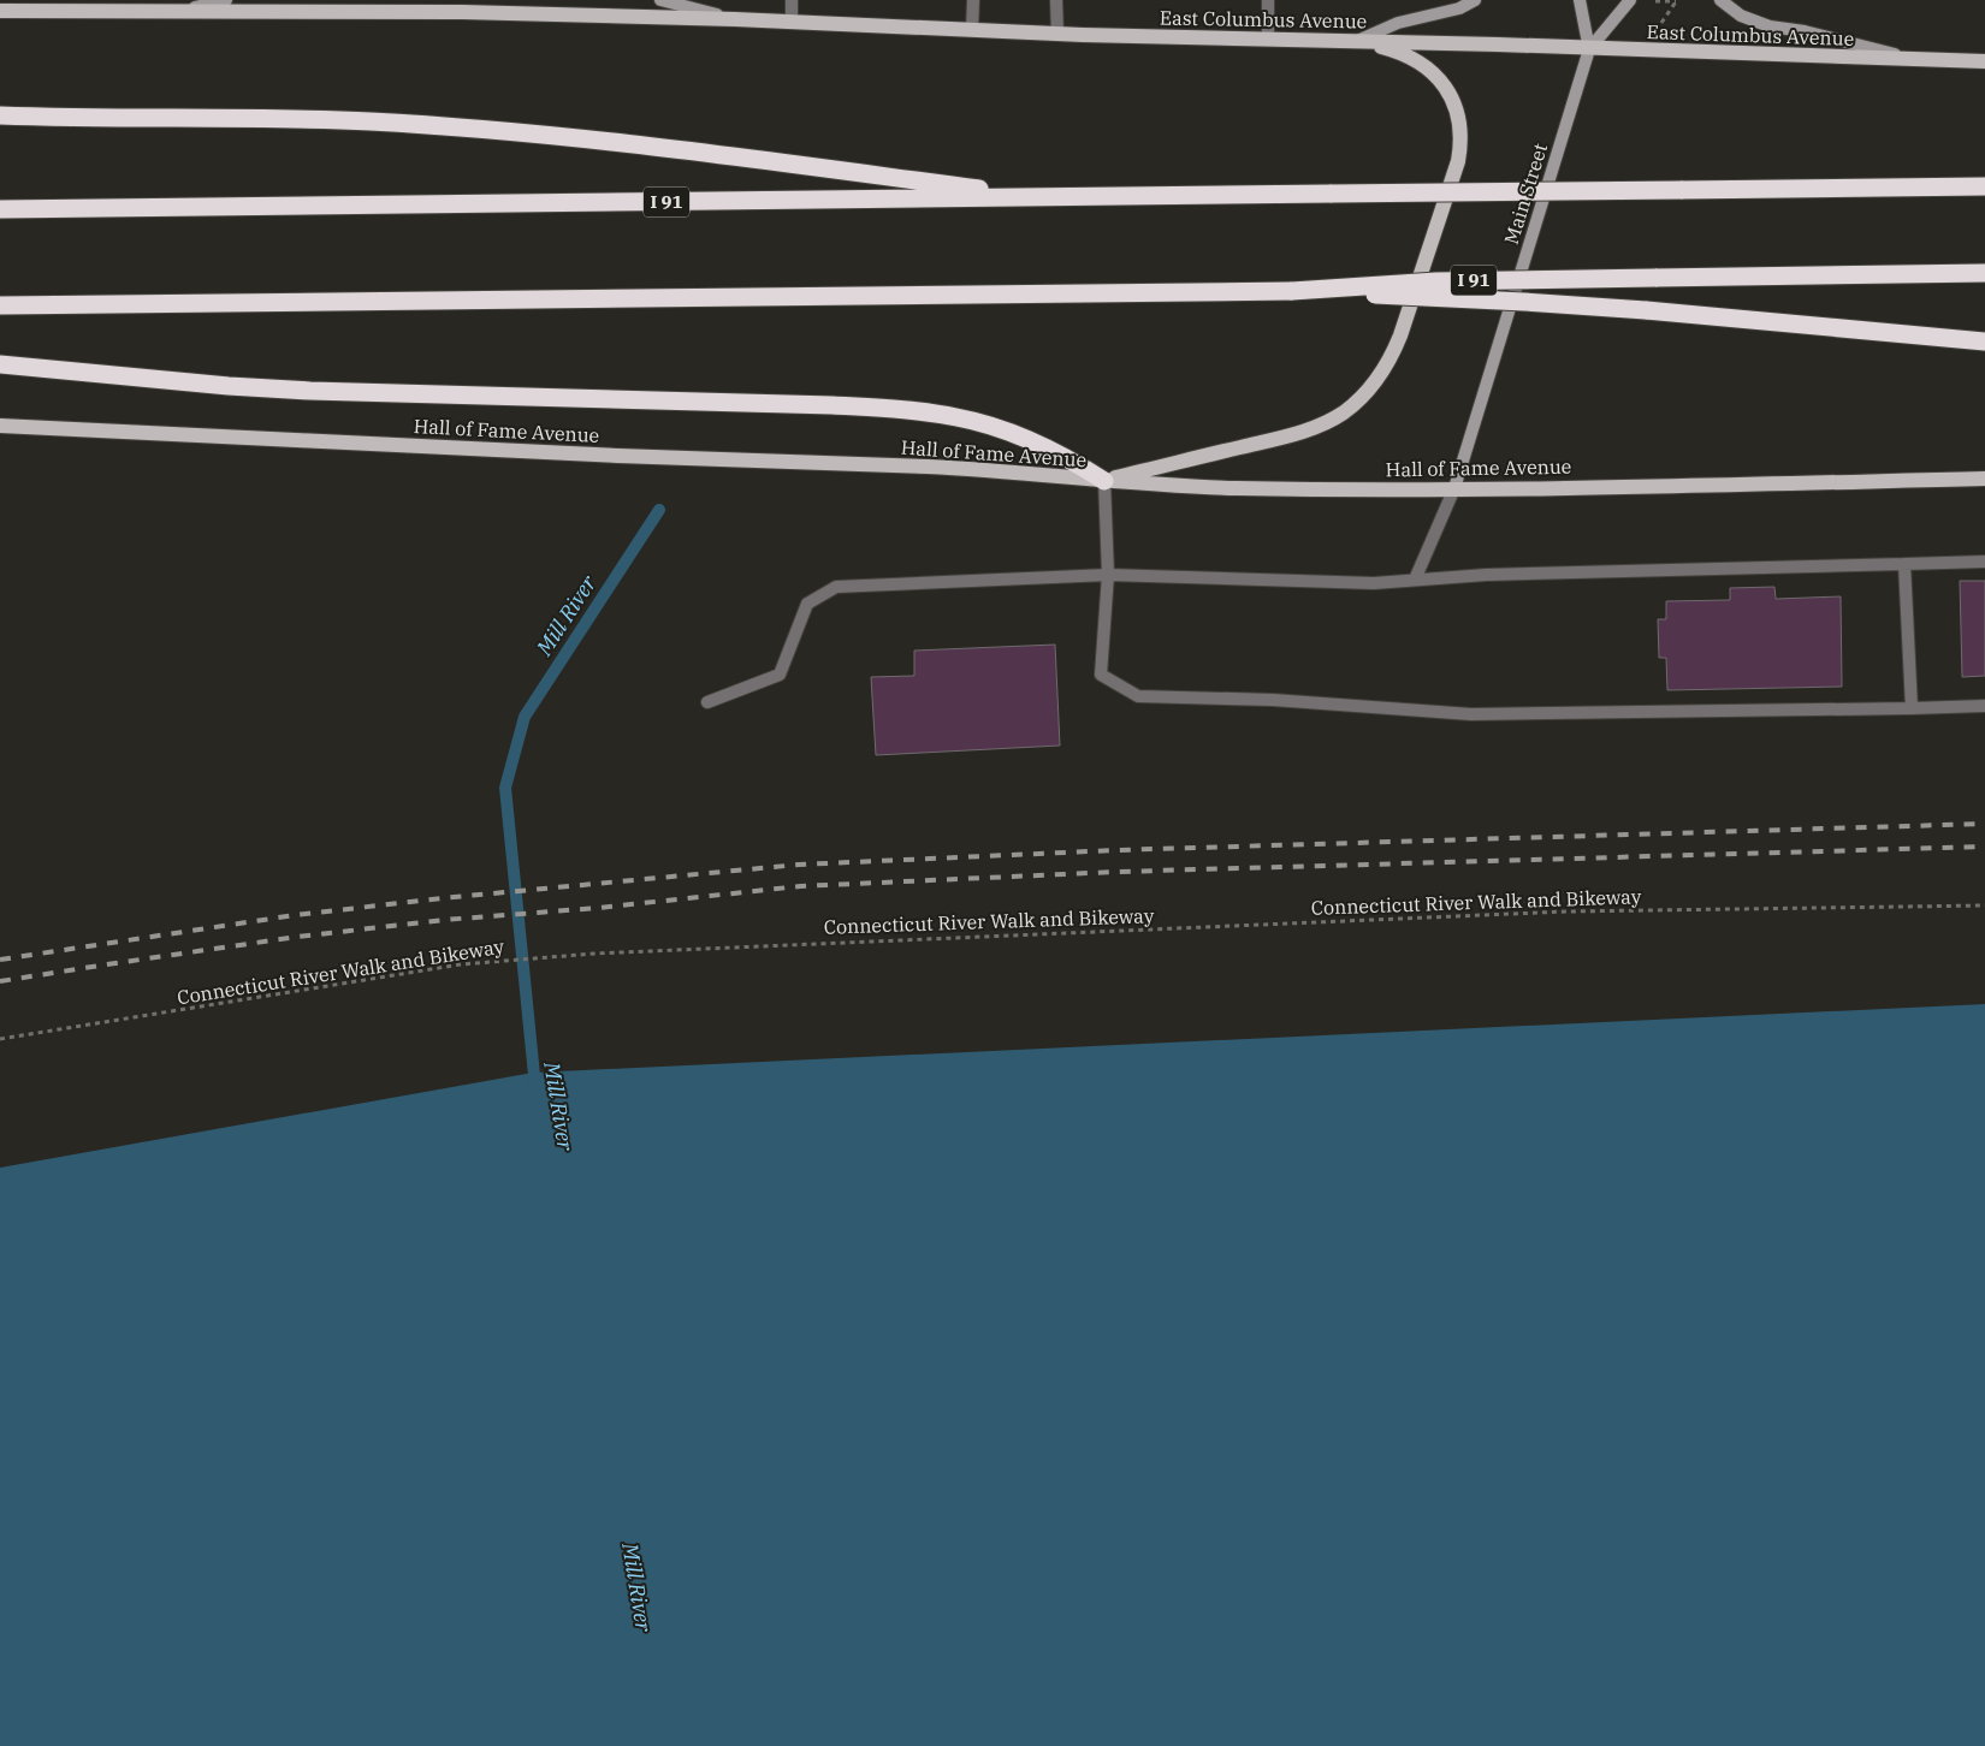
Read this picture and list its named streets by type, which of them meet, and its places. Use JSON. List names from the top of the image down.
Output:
{
  "streets": {
    "highway": ["I 91"],
    "main road": ["East Columbus Avenue", "Main Street", "Hall of Fame Avenue"],
    "path": ["Connecticut River Walk and Bikeway"]
  },
  "crossings": [
    ["East Columbus Avenue", "Main Street"],
    ["Main Street", "Hall of Fame Avenue"]
  ],
  "water": ["Mill River"]
}
